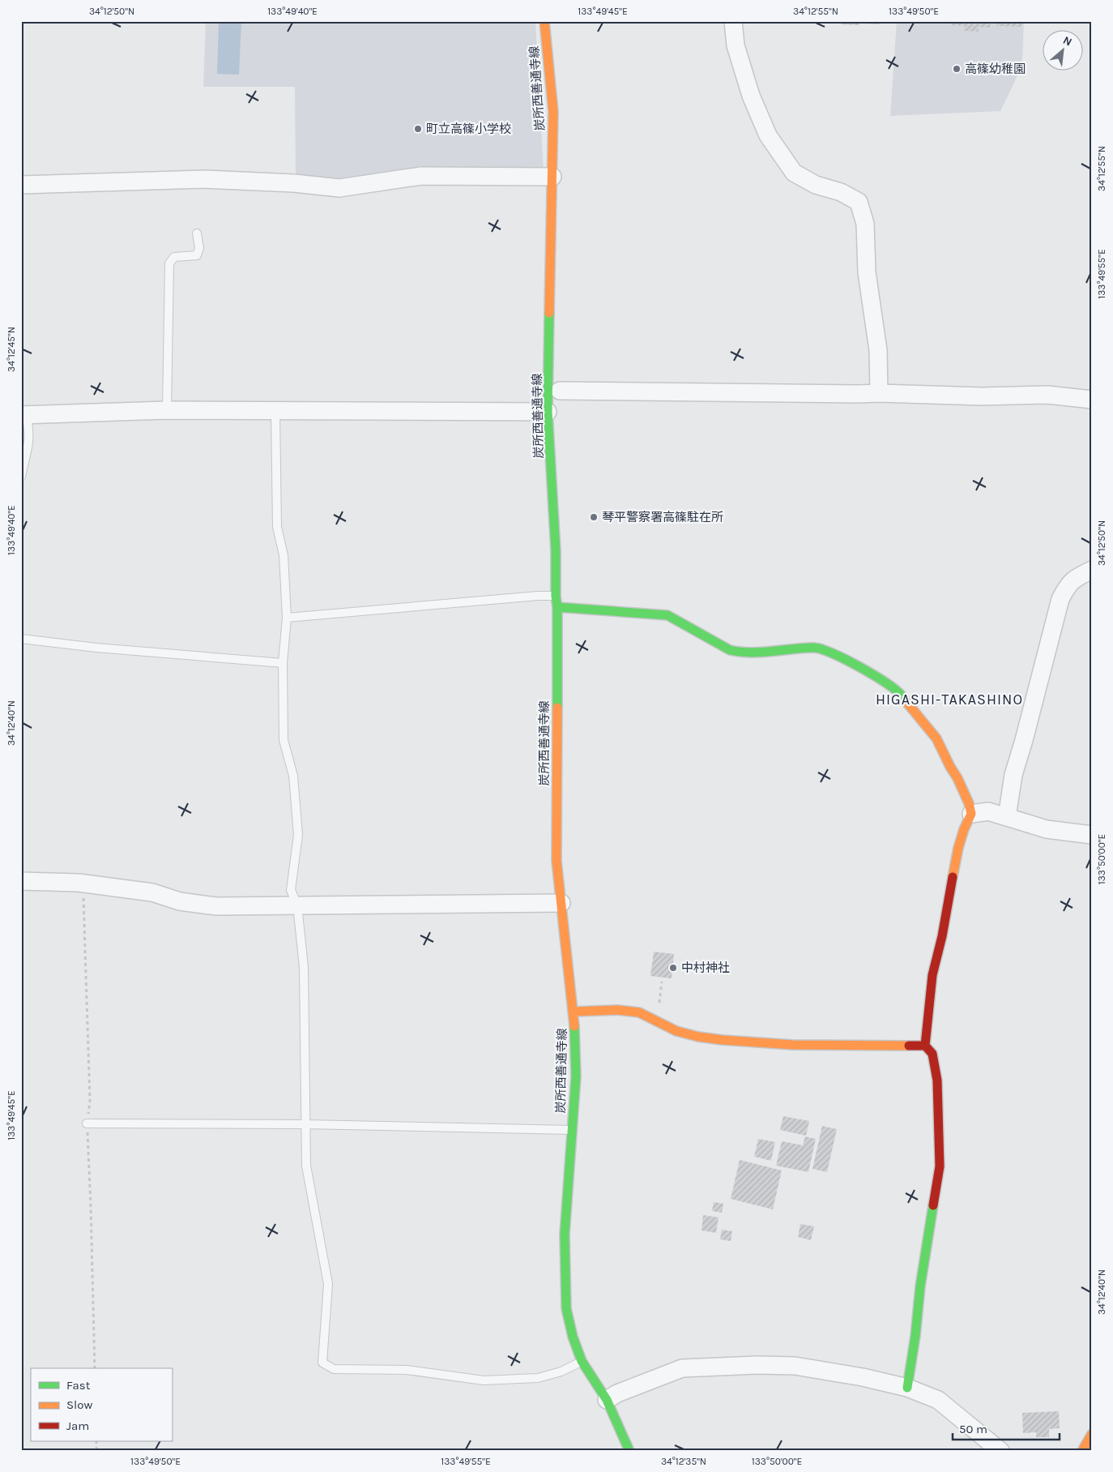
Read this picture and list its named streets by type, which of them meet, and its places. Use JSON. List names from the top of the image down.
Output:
{
  "streets": {
    "main road": ["炭所西善通寺線"]
  },
  "districts": ["HIGASHI-TAKASHINO"],
  "places": [
    "高篠幼稚園",
    "町立高篠小学校",
    "琴平警察署高篠駐在所",
    "中村神社"
  ],
  "legend": ["Fast", "Slow", "Jam"],
  "scale_bar": "50 m",
  "north": "top right",
  "coordinates": [
    "34°12'50\"N",
    "133°49'40\"E",
    "133°49'45\"E",
    "34°12'55\"N",
    "133°49'50\"E",
    "133°49'55\"E",
    "34°12'45\"N",
    "34°12'40\"N",
    "133°50'00\"E",
    "34°12'35\"N"
  ]
}
